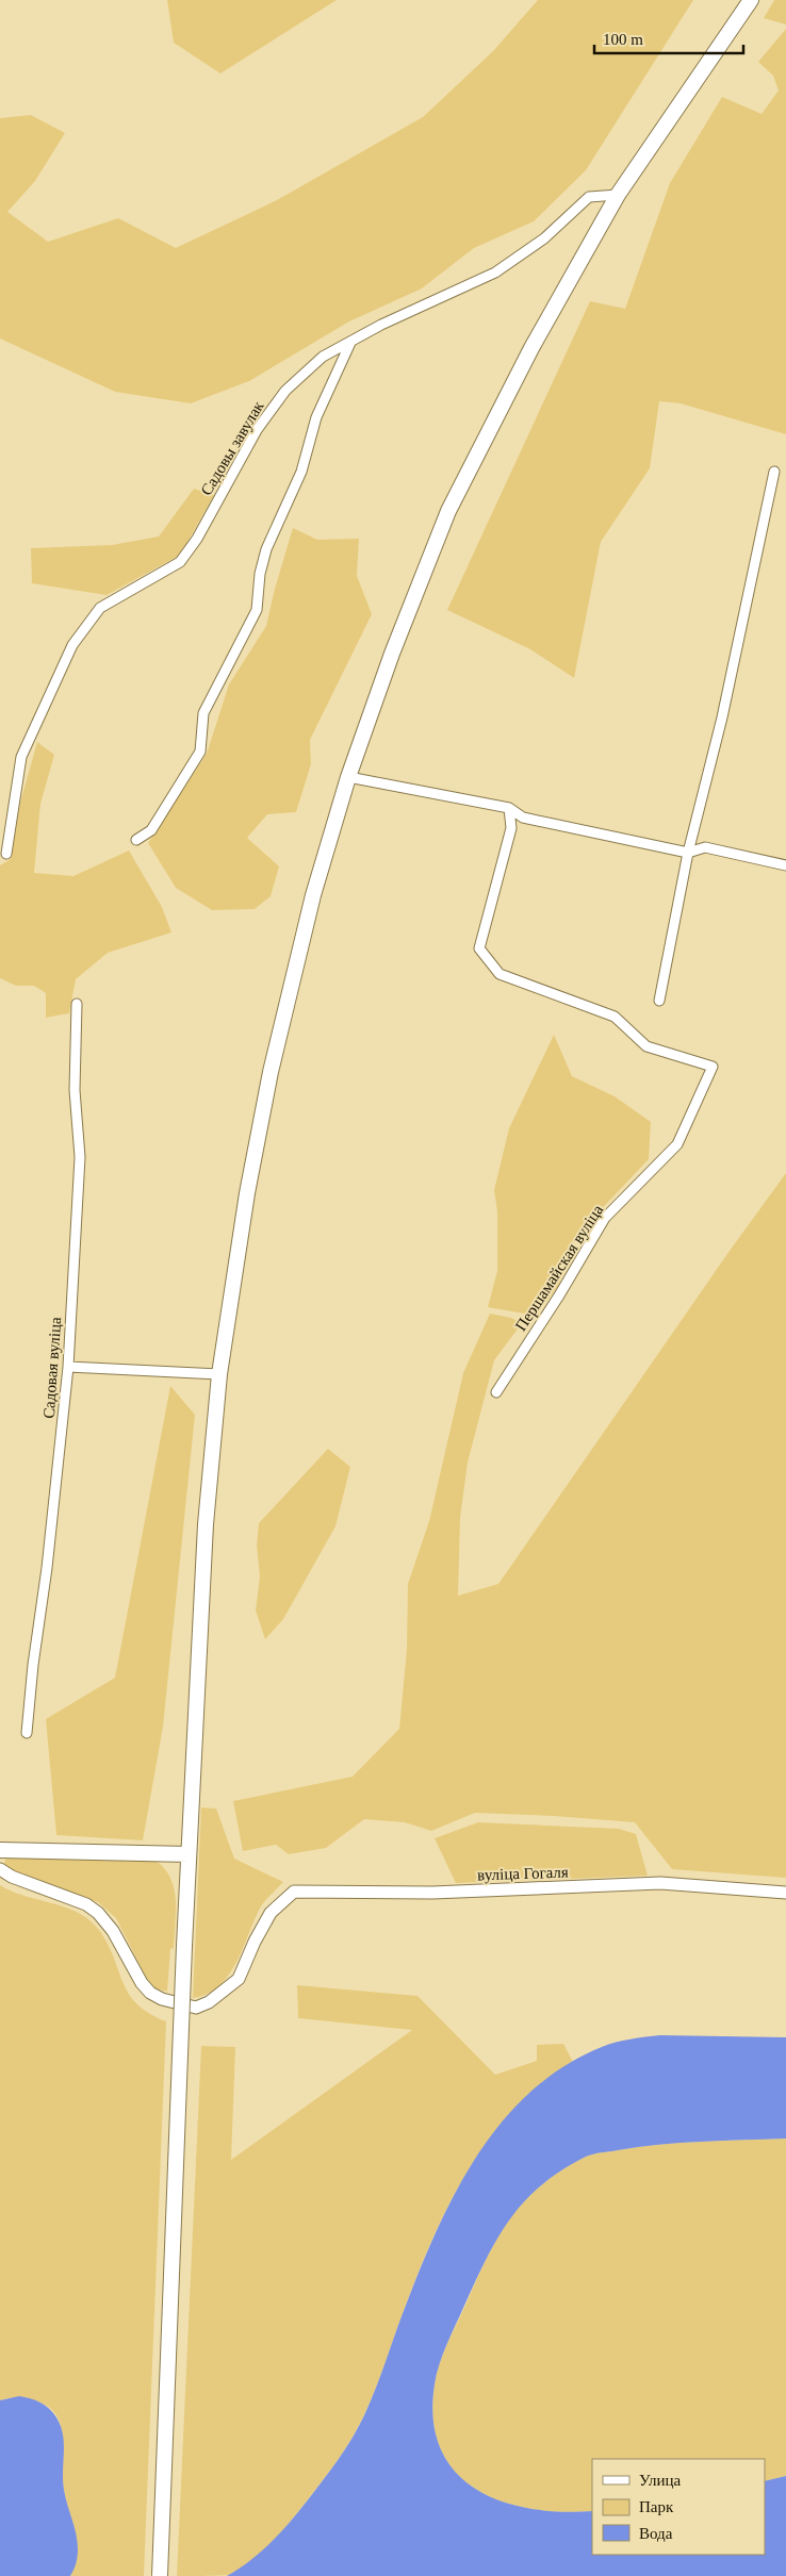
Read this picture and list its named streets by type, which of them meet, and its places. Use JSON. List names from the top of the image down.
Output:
{
  "streets": {
    "street": [
      "Садовы завулак",
      "Першамайская вуліца",
      "Садовая вуліца",
      "вуліца Гогаля"
    ]
  },
  "legend": ["Улица", "Парк", "Вода"],
  "scale_bar": "100 m"
}
